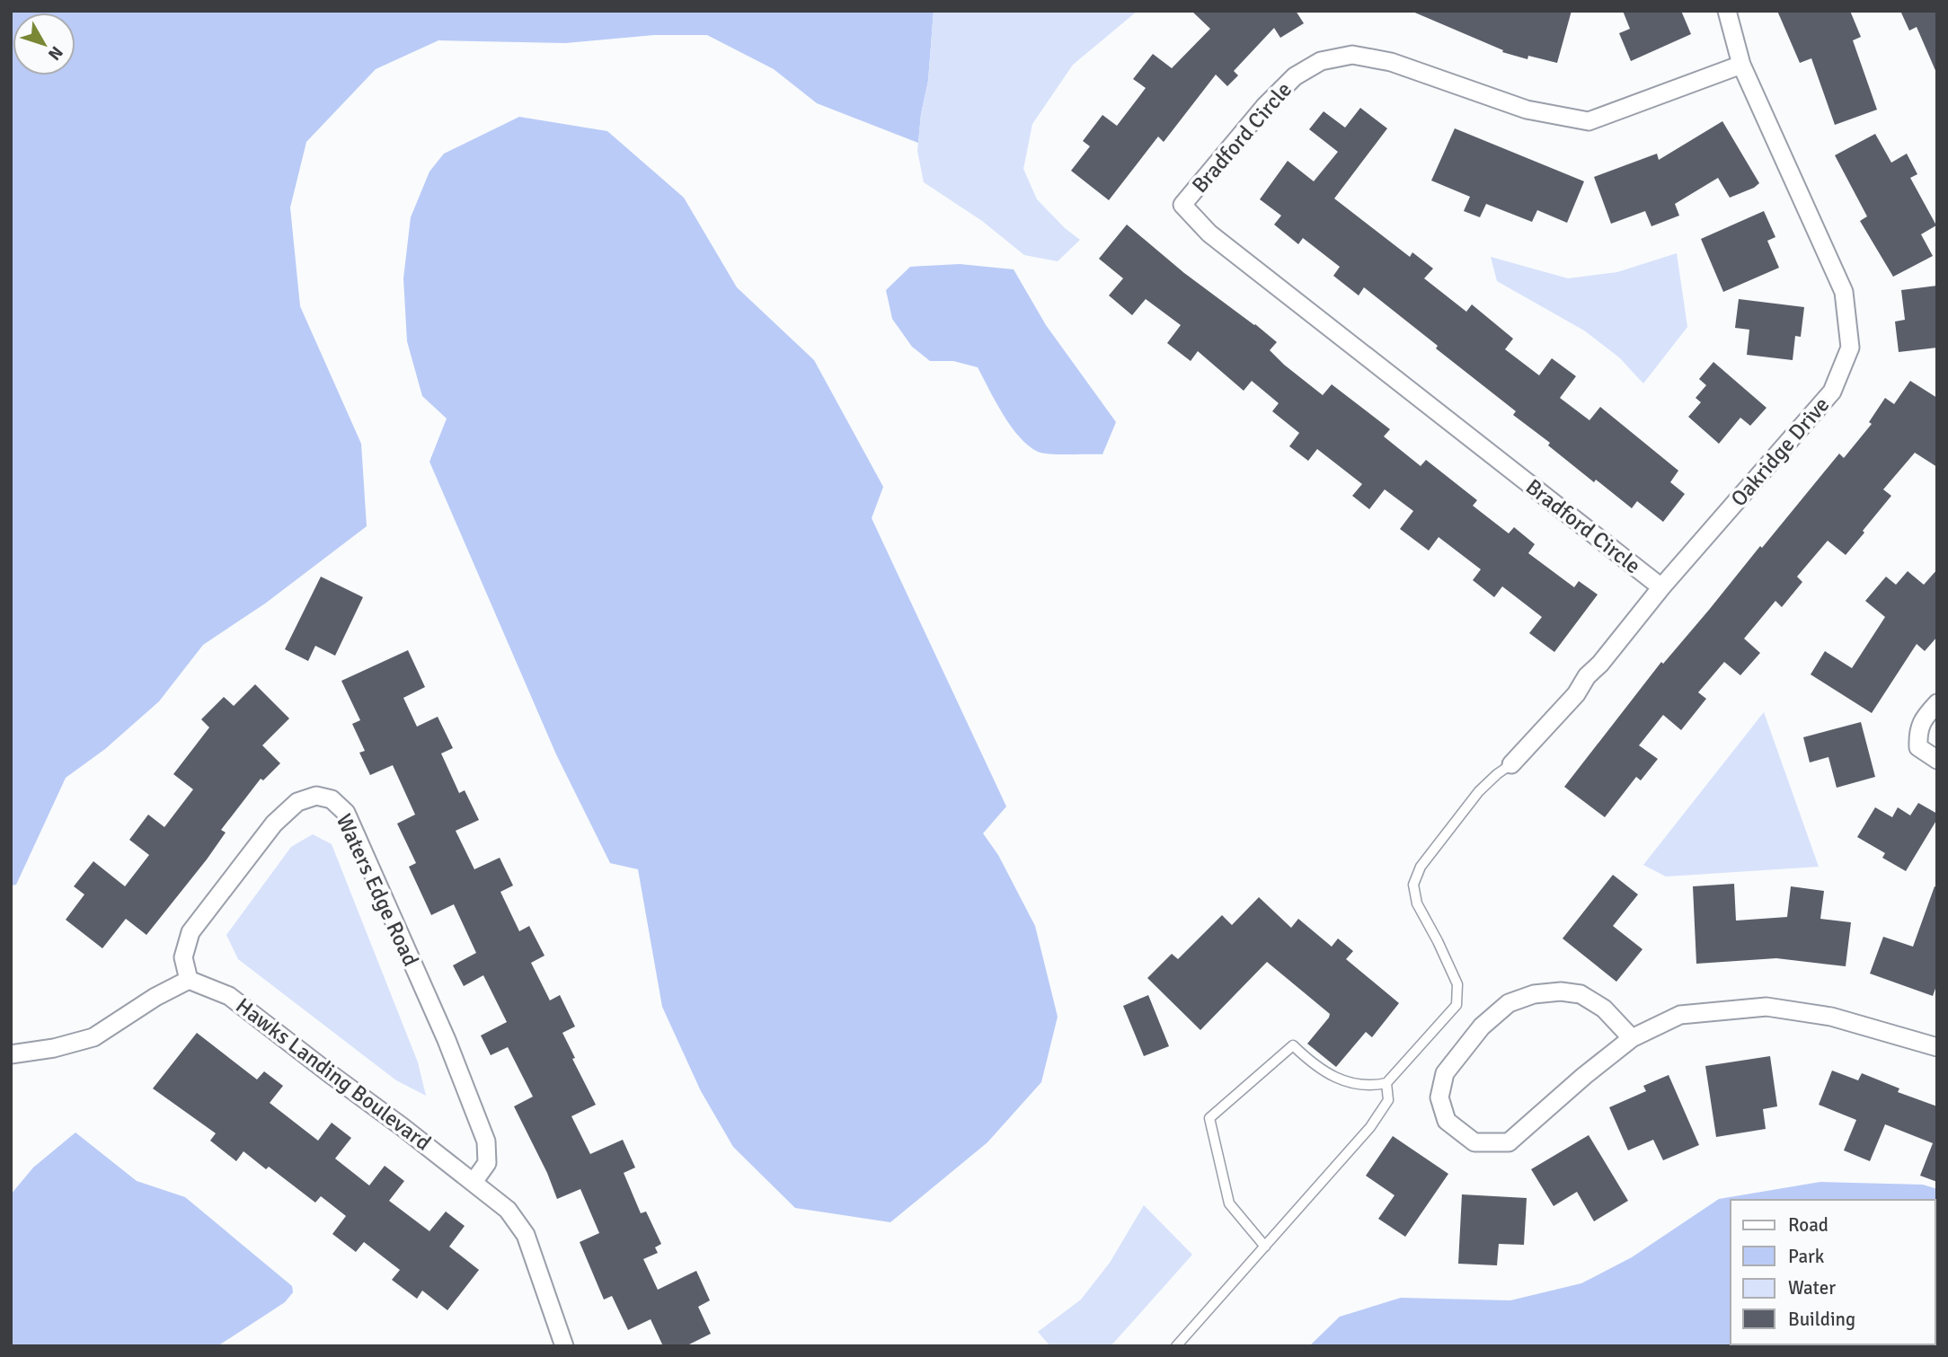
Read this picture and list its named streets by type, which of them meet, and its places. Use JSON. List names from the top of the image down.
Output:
{
  "streets": {
    "street": [
      "Bradford Circle",
      "Oakridge Drive",
      "Waters Edge Road",
      "Hawks Landing Boulevard"
    ]
  },
  "crossings": [
    ["Bradford Circle", "Oakridge Drive"],
    ["Waters Edge Road", "Hawks Landing Boulevard"]
  ],
  "legend": [
    "Road",
    "Park",
    "Water",
    "Building"
  ],
  "north": "bottom right"
}
